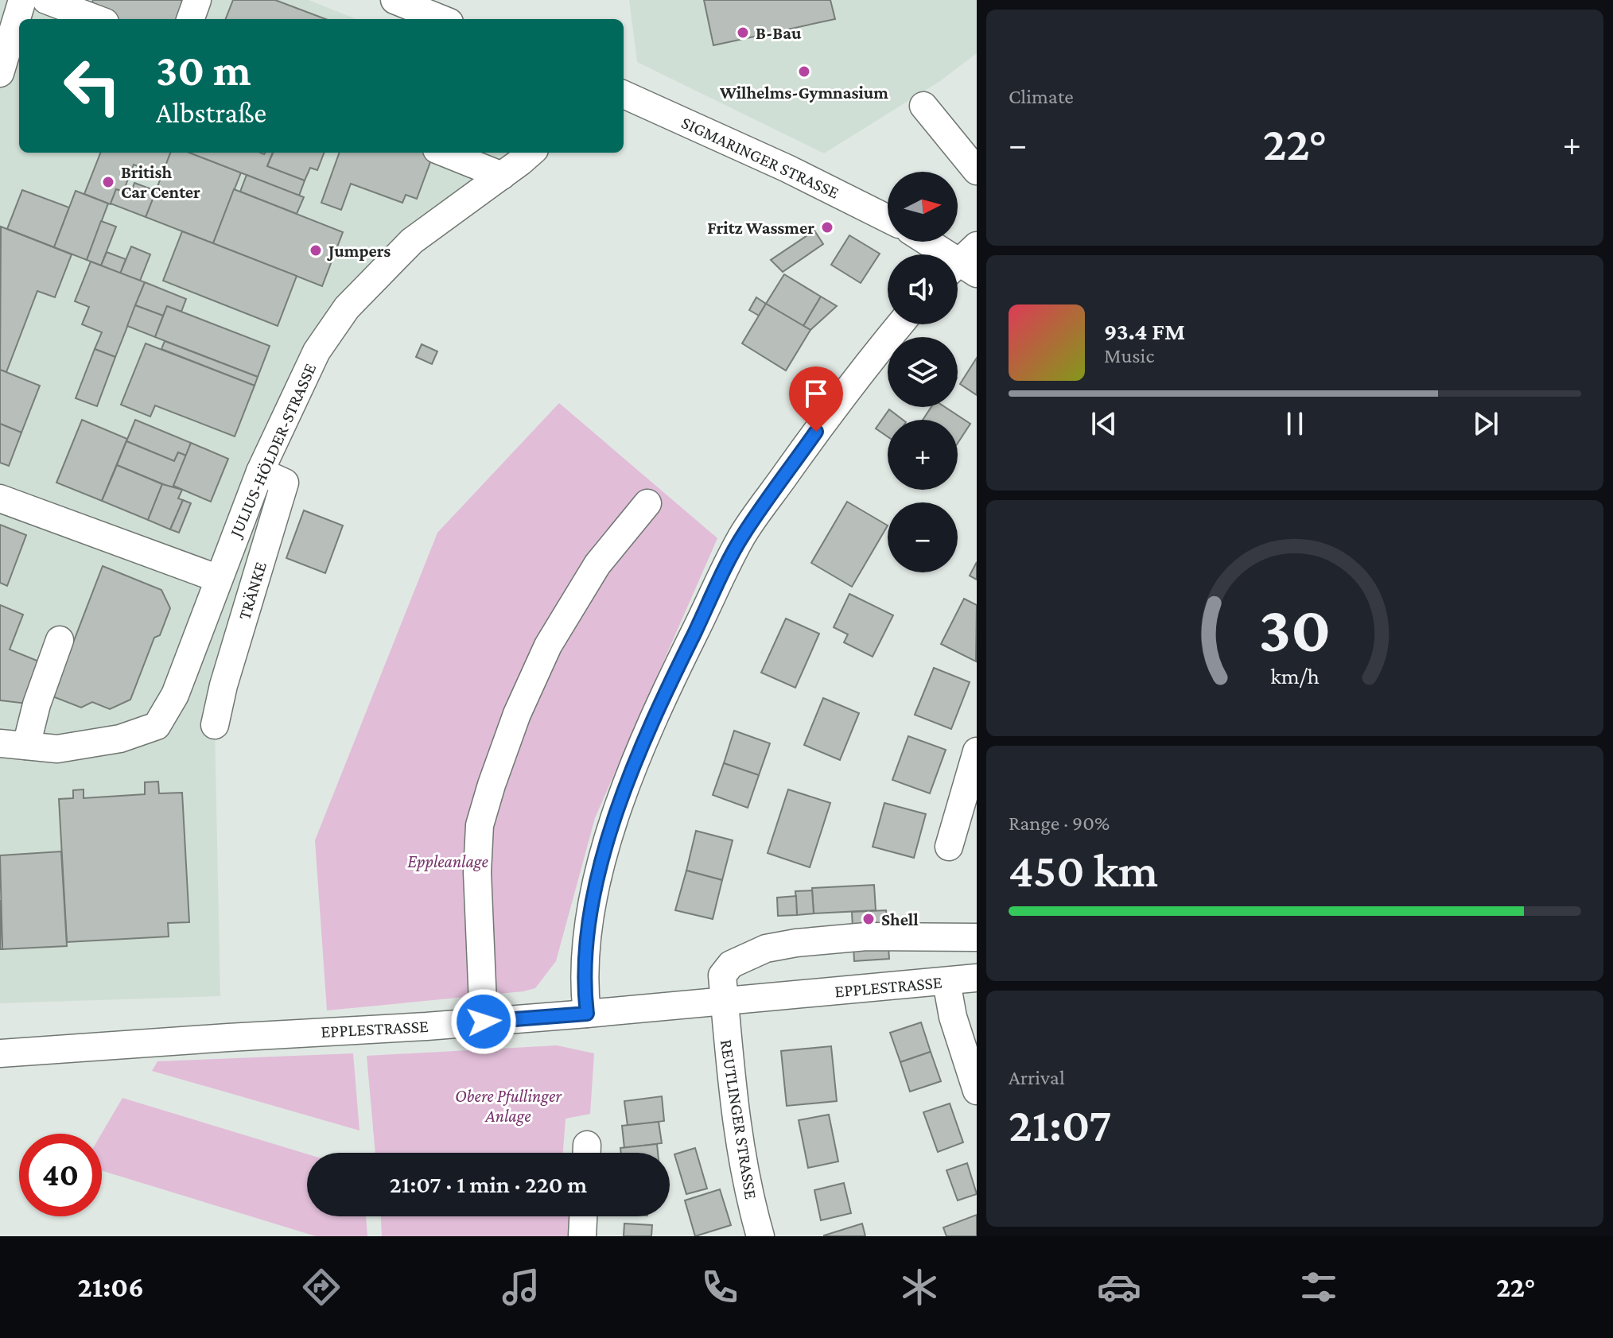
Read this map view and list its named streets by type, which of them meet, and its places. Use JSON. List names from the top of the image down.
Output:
{
  "streets": {
    "street": [
      "SIGMARINGER STRASSE",
      "JULIUS-HÖLDER-STRASSE",
      "TRÄNKE",
      "EPPLESTRASSE",
      "REUTLINGER STRASSE"
    ]
  },
  "crossings": [
    ["JULIUS-HÖLDER-STRASSE", "TRÄNKE"],
    ["EPPLESTRASSE", "REUTLINGER STRASSE"]
  ],
  "parks": ["Eppleanlage", "Obere Pfullinger Anlage"],
  "places": [
    "B-Bau",
    "Wilhelms-Gymnasium",
    "British Car Center",
    "Fritz Wassmer",
    "Jumpers",
    "Shell"
  ],
  "north": "right",
  "page": {
    "tile": [
      "Climate",
      ["Range · 90%", "450 km"],
      ["Arrival", "21:07"]
    ],
    "turn": ["30 m", "Albstraße"],
    "heat": ["−", "22°", "+"],
    "map_buttons": ["+", "−"],
    "song": ["93.4 FM", "Music"],
    "limit": "40",
    "trip": "21:07 · 1 min · 220 m",
    "tabs": ["21:06", "22°"],
    "gauge": ["30", "km/h"]
  }
}
